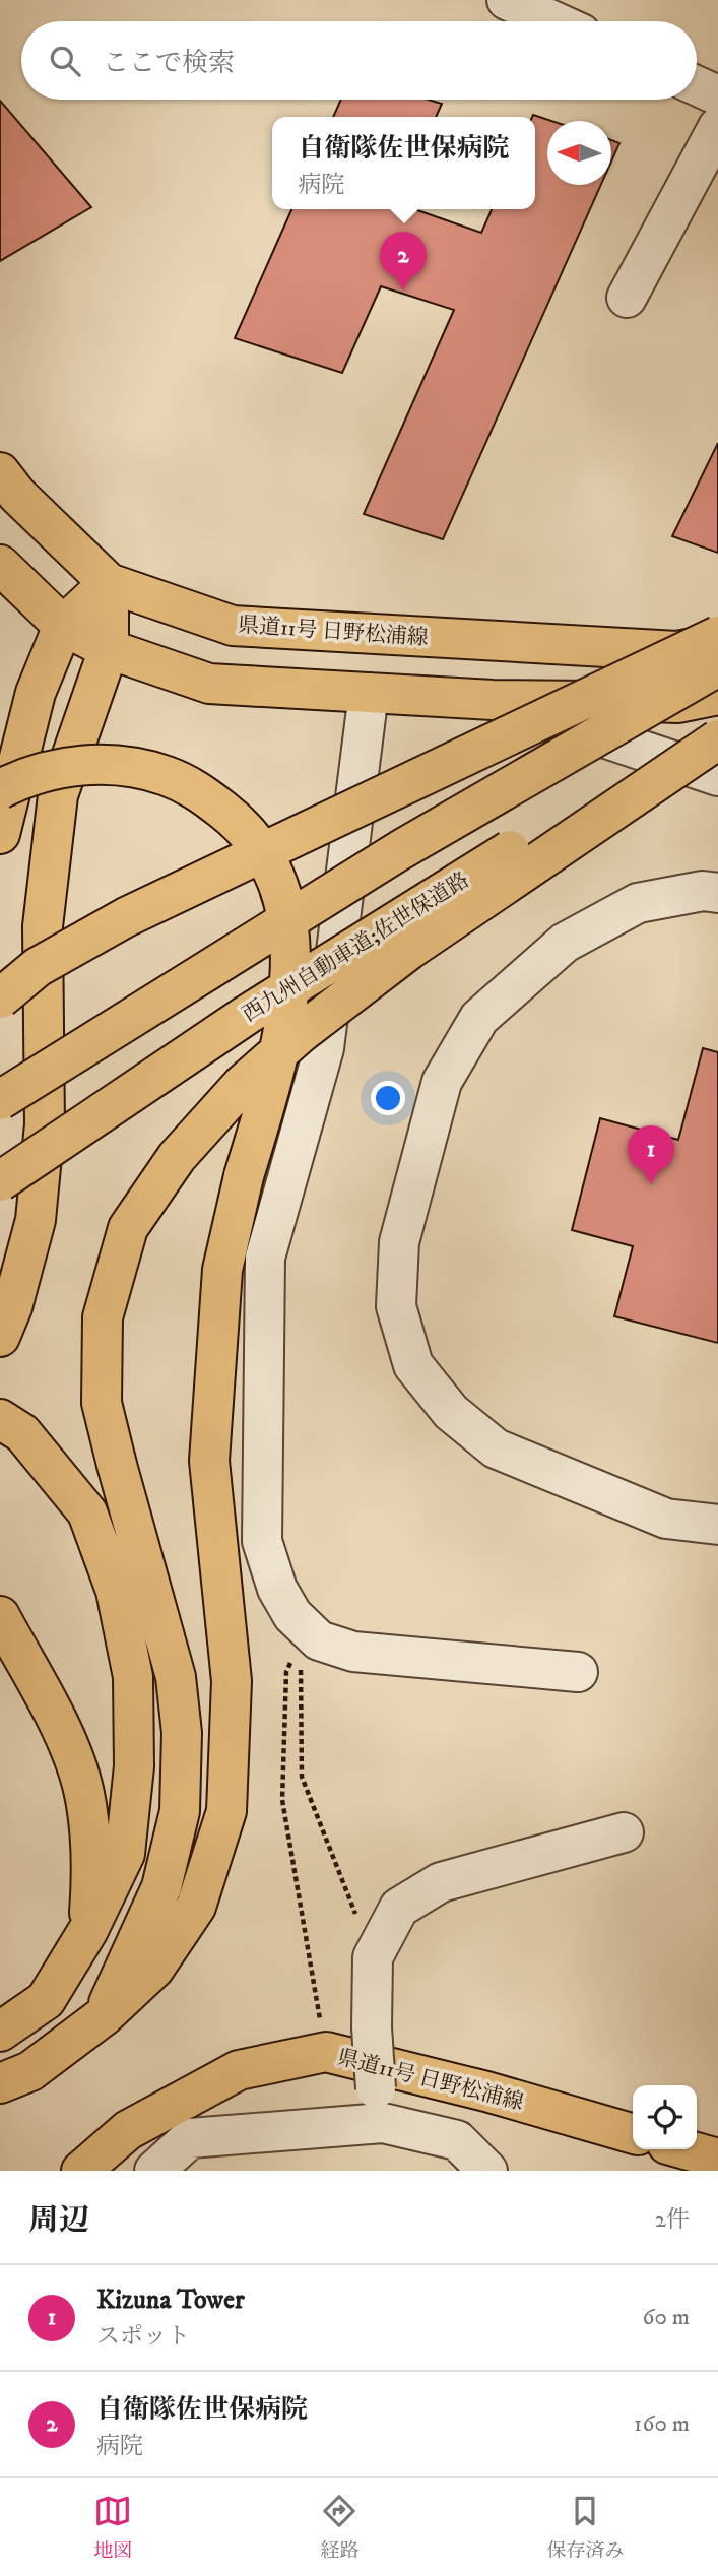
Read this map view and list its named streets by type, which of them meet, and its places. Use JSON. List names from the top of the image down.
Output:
{
  "streets": {
    "main road": ["県道11号 日野松浦線", "西九州自動車道;佐世保道路"]
  },
  "north": "left",
  "page": {
    "search": "ここで検索",
    "popup": ["自衛隊佐世保病院", "病院"],
    "pins": ["2", "1"],
    "heading": ["周辺", "2件"],
    "list": [
      {
        "mark": "1",
        "name": "Kizuna Tower",
        "note": "スポット",
        "value": "60 m"
      },
      {
        "mark": "2",
        "name": "自衛隊佐世保病院",
        "note": "病院",
        "value": "160 m"
      }
    ],
    "nav": ["地図", "経路", "保存済み"]
  }
}
